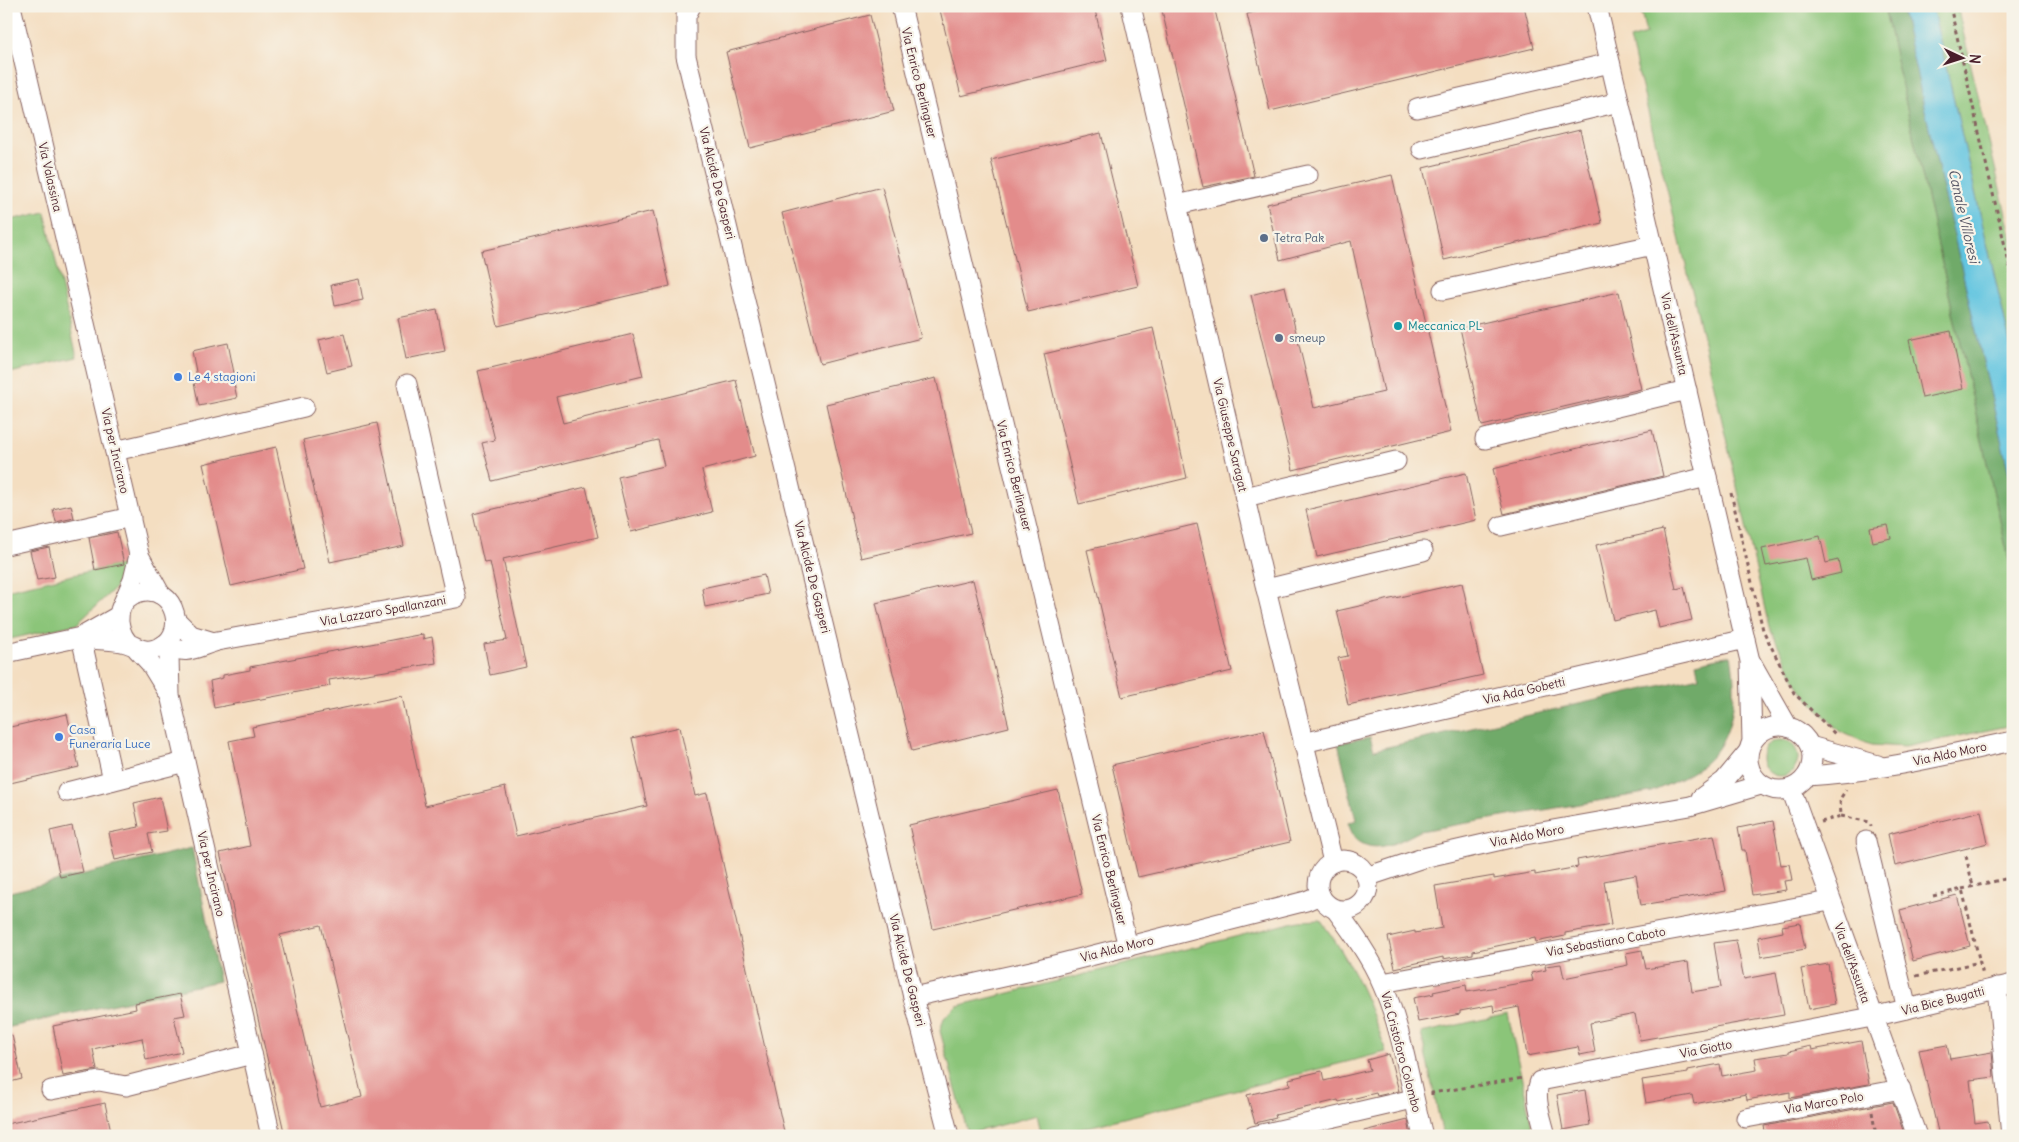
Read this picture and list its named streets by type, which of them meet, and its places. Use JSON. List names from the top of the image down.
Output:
{
  "streets": {
    "street": [
      "Via Enrico Berlinguer",
      "Via Valassina",
      "Via Alcide De Gasperi",
      "Via dell'Assunta",
      "Via Giuseppe Saragat",
      "Via per Incirano",
      "Via Lazzaro Spallanzani",
      "Via Ada Gobetti",
      "Via Aldo Moro",
      "Via Sebastiano Caboto",
      "Via Bice Bugatti",
      "Via Giotto",
      "Via Cristoforo Colombo",
      "Via Marco Polo"
    ]
  },
  "crossings": [
    ["Via Enrico Berlinguer", "Via Aldo Moro"],
    ["Via Valassina", "Via per Incirano"],
    ["Via Alcide De Gasperi", "Via Aldo Moro"],
    ["Via dell'Assunta", "Via Ada Gobetti"],
    ["Via dell'Assunta", "Via Aldo Moro"],
    ["Via dell'Assunta", "Via Sebastiano Caboto"],
    ["Via dell'Assunta", "Via Bice Bugatti"],
    ["Via dell'Assunta", "Via Giotto"],
    ["Via dell'Assunta", "Via Marco Polo"],
    ["Via Giuseppe Saragat", "Via Ada Gobetti"],
    ["Via Giuseppe Saragat", "Via Aldo Moro"],
    ["Via Giuseppe Saragat", "Via Cristoforo Colombo"],
    ["Via per Incirano", "Via Lazzaro Spallanzani"],
    ["Via Aldo Moro", "Via Cristoforo Colombo"],
    ["Via Sebastiano Caboto", "Via Cristoforo Colombo"],
    ["Via Bice Bugatti", "Via Giotto"]
  ],
  "water": ["Canale Villoresi"],
  "places": [
    "Tetra Pak",
    "Meccanica PL",
    "smeup",
    "Le 4 stagioni",
    "Casa Funeraria Luce"
  ],
  "north": "right"
}
